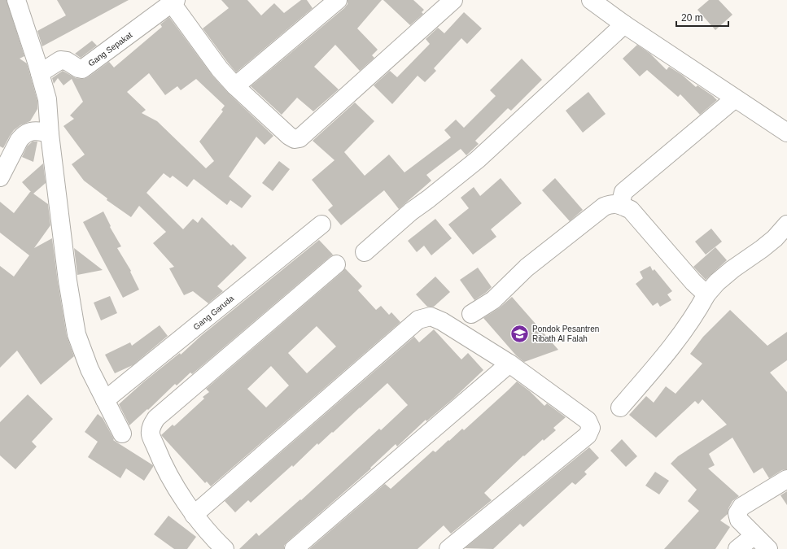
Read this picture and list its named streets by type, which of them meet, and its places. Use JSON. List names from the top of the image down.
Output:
{
  "streets": {
    "street": ["Gang Sepakat", "Gang Garuda"]
  },
  "places": {
    "school or university": ["Pondok Pesantren Ribath Al Falah"]
  },
  "scale_bar": "20 m"
}
